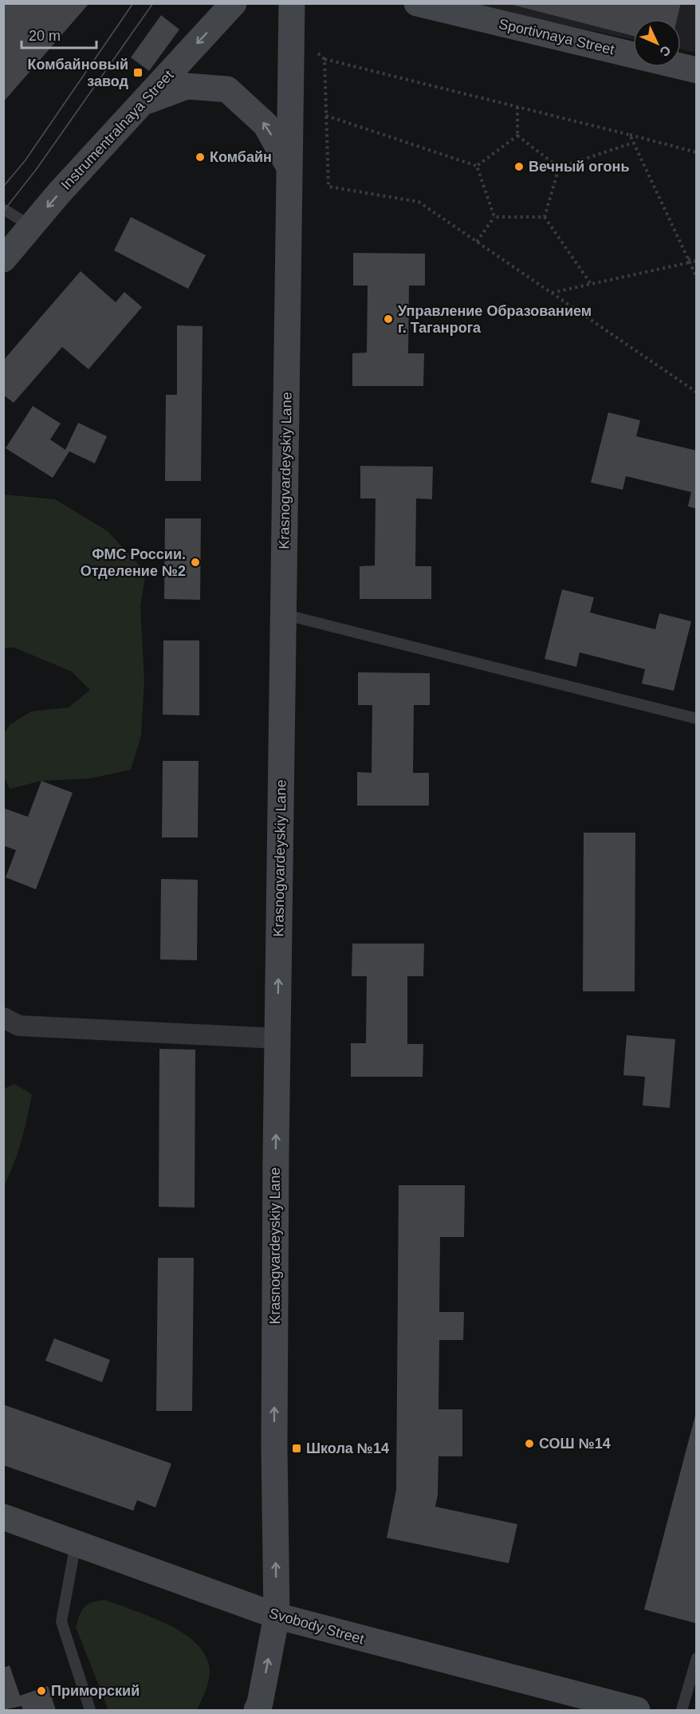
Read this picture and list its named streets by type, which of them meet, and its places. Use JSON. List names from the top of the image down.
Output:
{
  "streets": {
    "main road": [
      "Sportivnaya Street",
      "Instrumentralnaya Street",
      "Krasnogvardeyskiy Lane",
      "Svobody Street"
    ]
  },
  "crossings": [
    ["Krasnogvardeyskiy Lane", "Svobody Street"]
  ],
  "one_way": ["Instrumentralnaya Street", "Krasnogvardeyskiy Lane"],
  "places": {
    "transit": ["Комбайновый завод", "Школа №14"],
    "other": [
      "Комбайн",
      "Вечный огонь",
      "Управление Образованием г. Таганрога",
      "ФМС России. Отделение №2",
      "СОШ №14",
      "Приморский"
    ]
  },
  "scale_bar": "20 m",
  "north": "bottom right"
}
